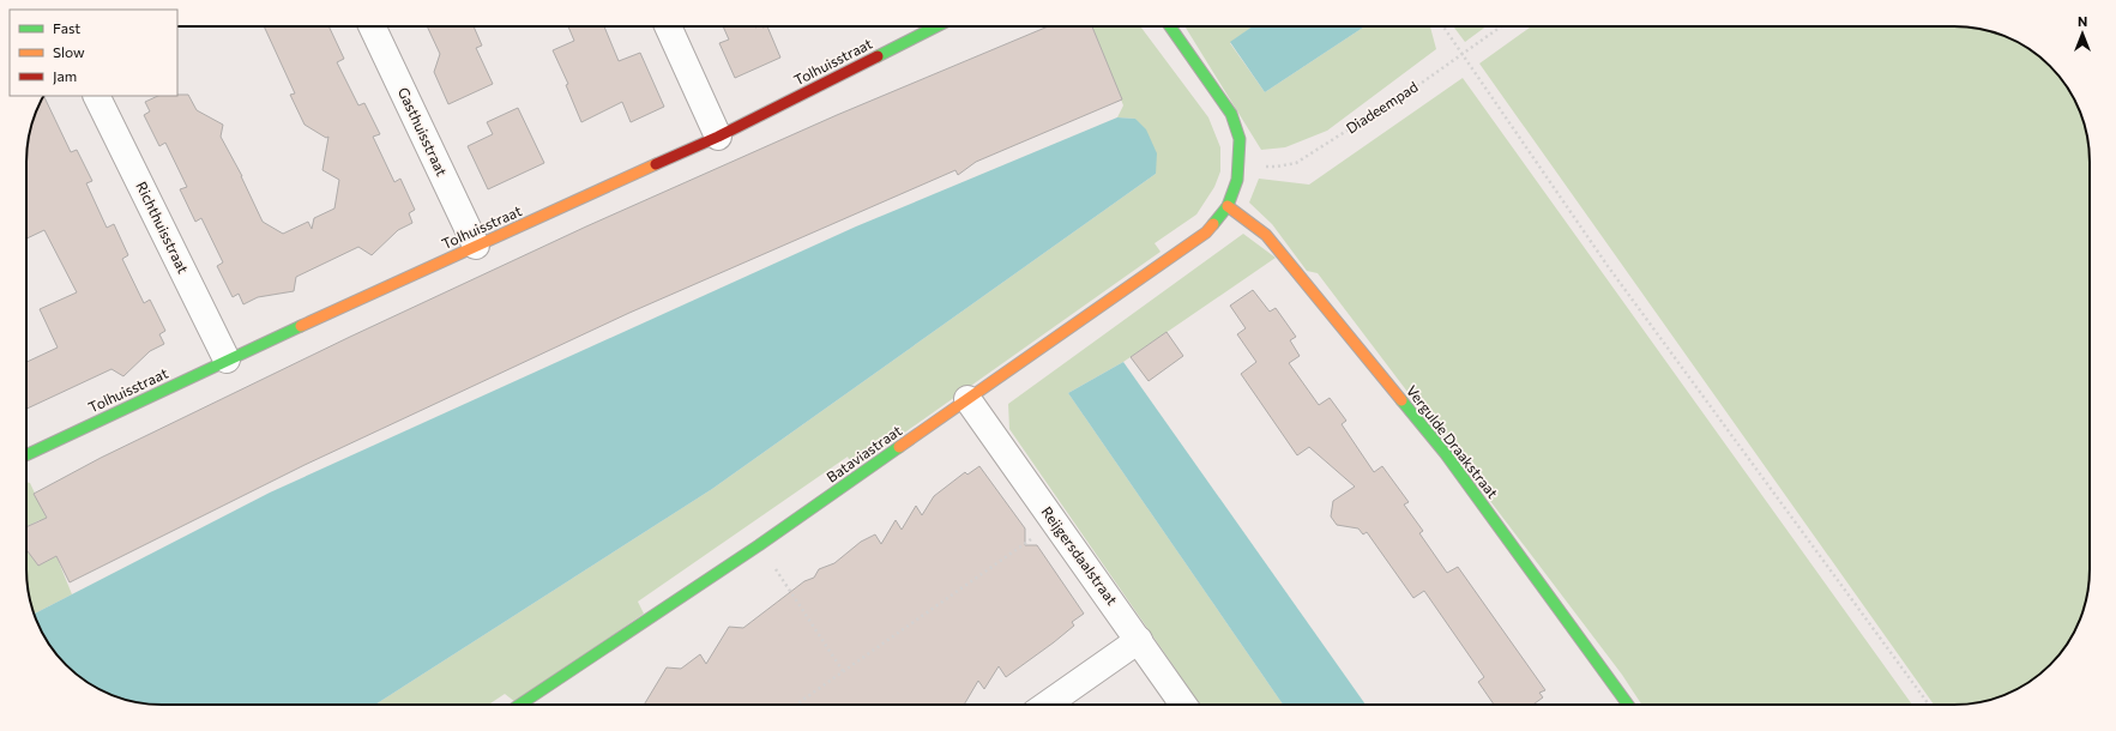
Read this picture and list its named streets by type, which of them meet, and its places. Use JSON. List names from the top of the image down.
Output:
{
  "streets": {
    "street": [
      "Tolhuisstraat",
      "Gasthuisstraat",
      "Richthuisstraat",
      "Vergulde Draakstraat",
      "Bataviastraat",
      "Reijgersdaalstraat"
    ],
    "path": ["Diadeempad"]
  },
  "crossings": [
    ["Tolhuisstraat", "Gasthuisstraat"],
    ["Tolhuisstraat", "Richthuisstraat"],
    ["Vergulde Draakstraat", "Bataviastraat"],
    ["Bataviastraat", "Reijgersdaalstraat"]
  ],
  "legend": ["Fast", "Slow", "Jam"],
  "north": "top"
}
